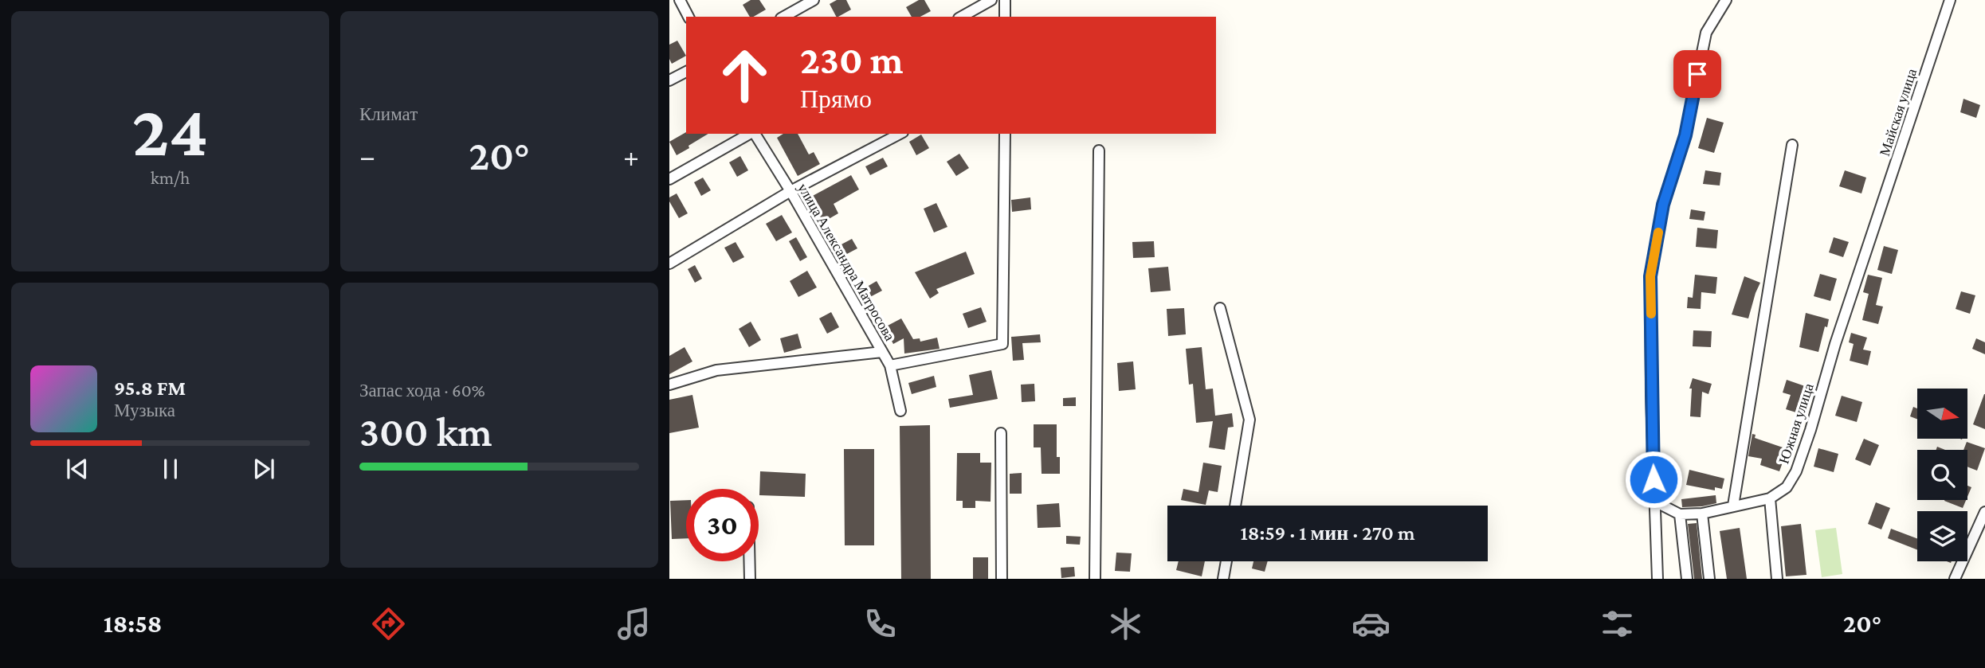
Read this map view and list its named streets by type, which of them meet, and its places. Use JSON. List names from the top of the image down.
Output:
{
  "streets": {
    "street": ["Майская улица", "улица Александра Матросова", "Южная улица"]
  },
  "crossings": [
    ["Майская улица", "Южная улица"]
  ],
  "north": "right",
  "page": {
    "tile": [
      ["24", "km/h"],
      "Климат",
      ["Запас хода · 60%", "300 km"]
    ],
    "turn": ["230 m", "Прямо"],
    "heat": ["−", "20°", "+"],
    "song": ["95.8 FM", "Музыка"],
    "limit": "30",
    "trip": "18:59 · 1 мин · 270 m",
    "tabs": ["18:58", "20°"]
  }
}
